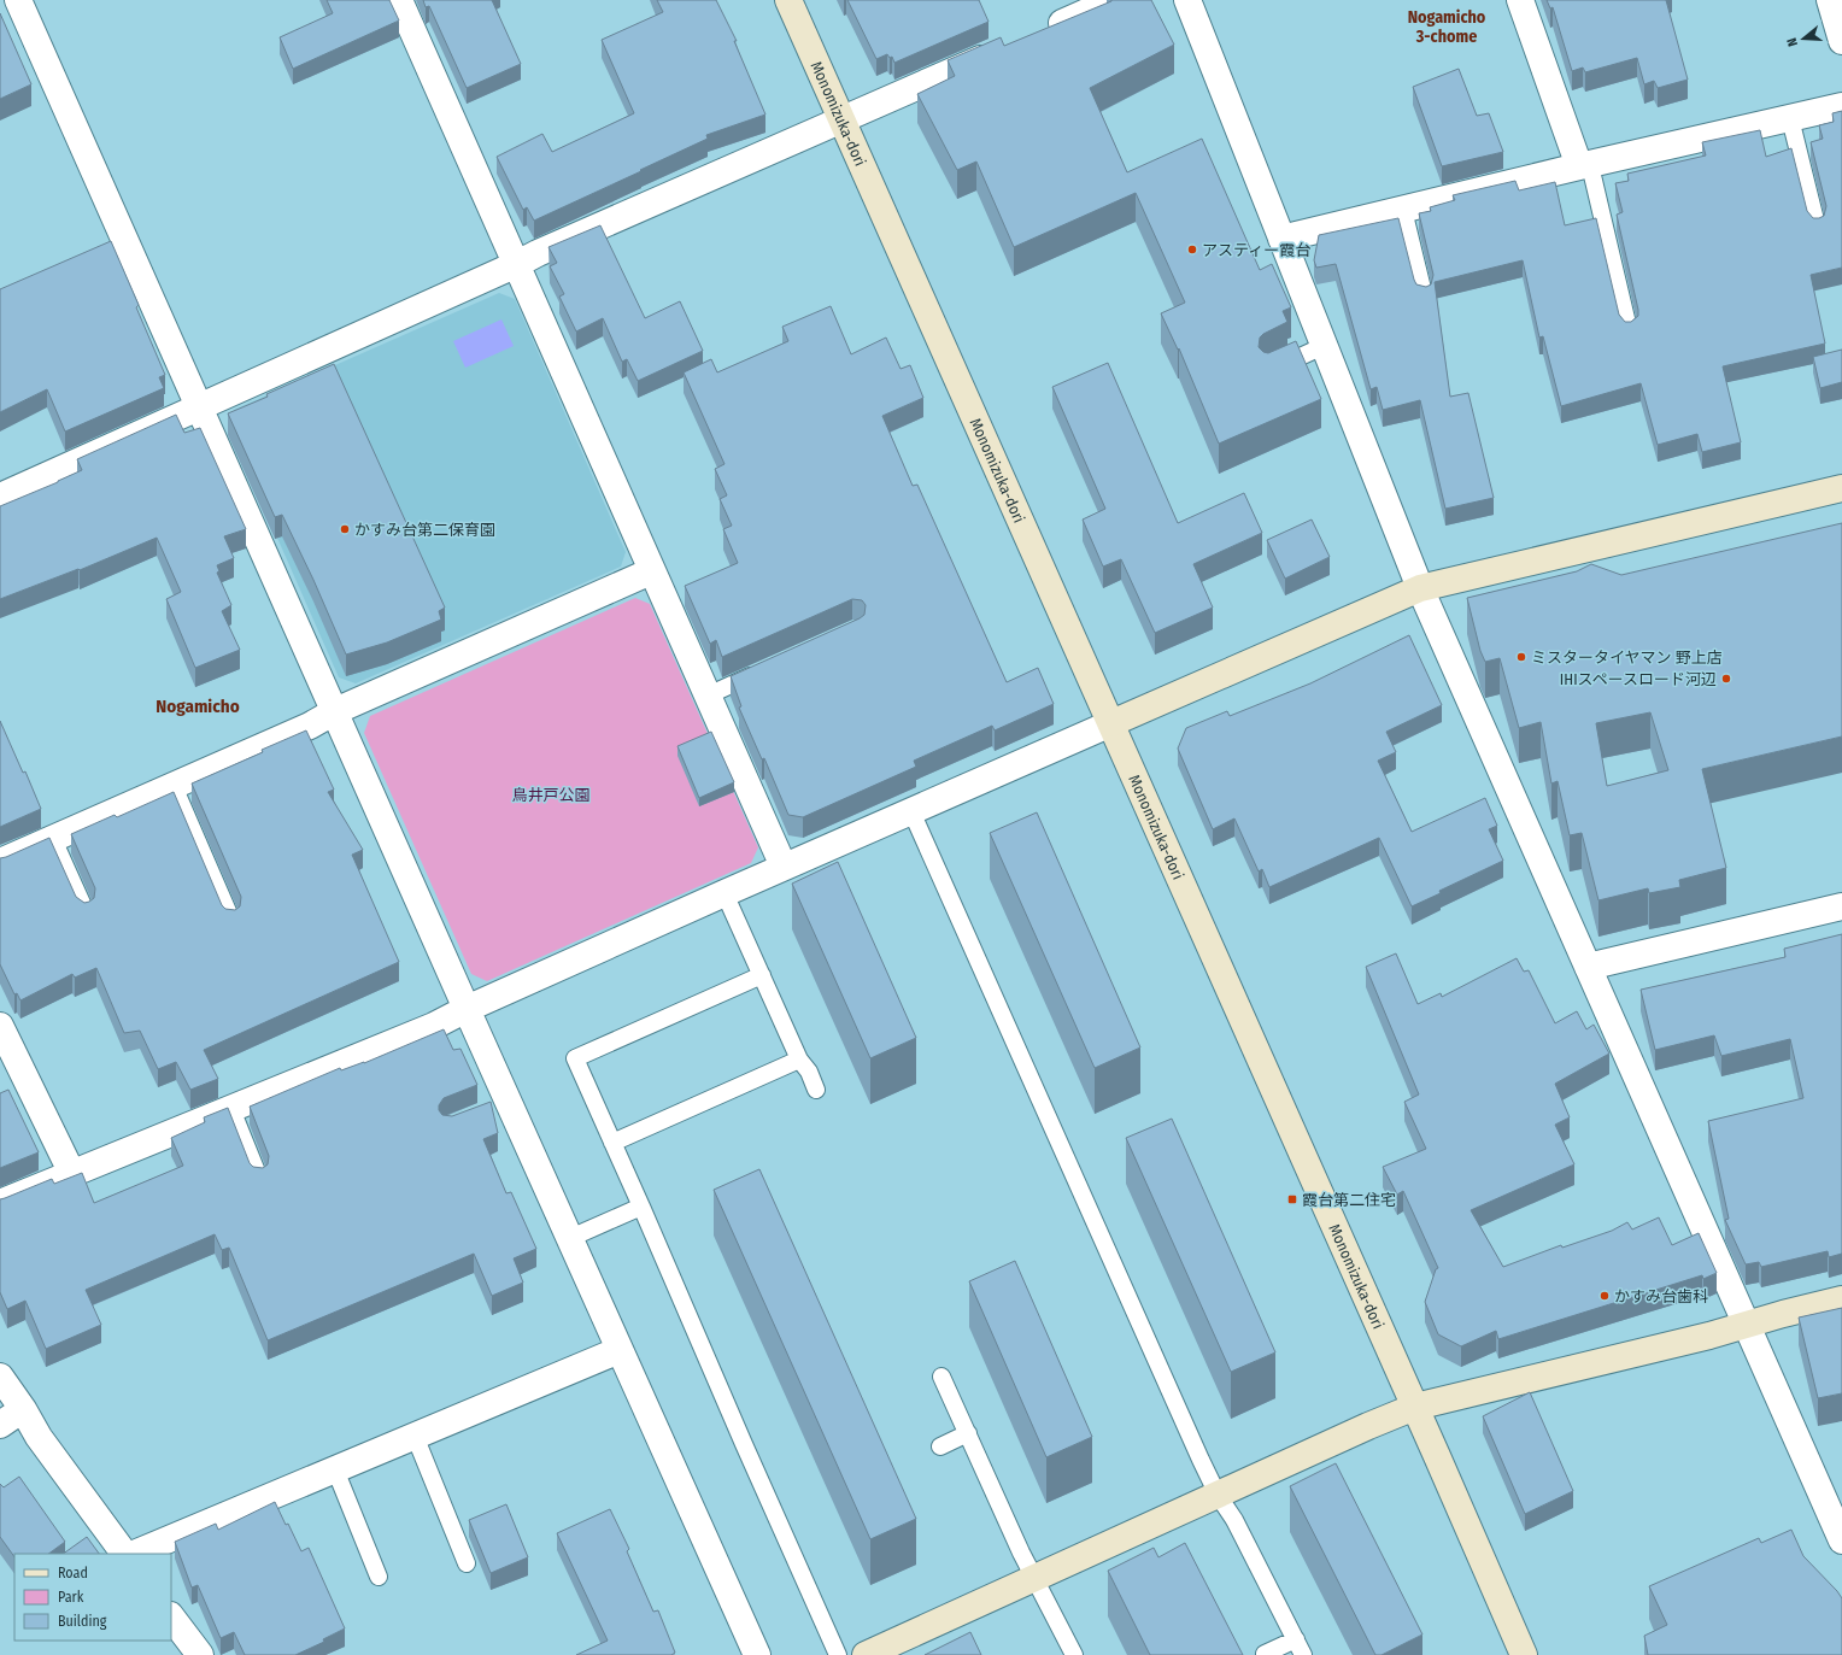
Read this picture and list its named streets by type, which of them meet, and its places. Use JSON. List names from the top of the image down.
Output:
{
  "streets": {
    "street": ["Monomizuka-dori"]
  },
  "districts": ["Nogamicho 3-chome", "Nogamicho"],
  "parks": ["鳥井戸公園"],
  "places": {
    "other": [
      "アスティー霞台",
      "かすみ台第二保育園",
      "ミスタータイヤマン 野上店",
      "IHIスペースロード河辺",
      "かすみ台歯科"
    ],
    "transit": ["霞台第二住宅"]
  },
  "legend": ["Road", "Park", "Building"],
  "north": "left"
}
